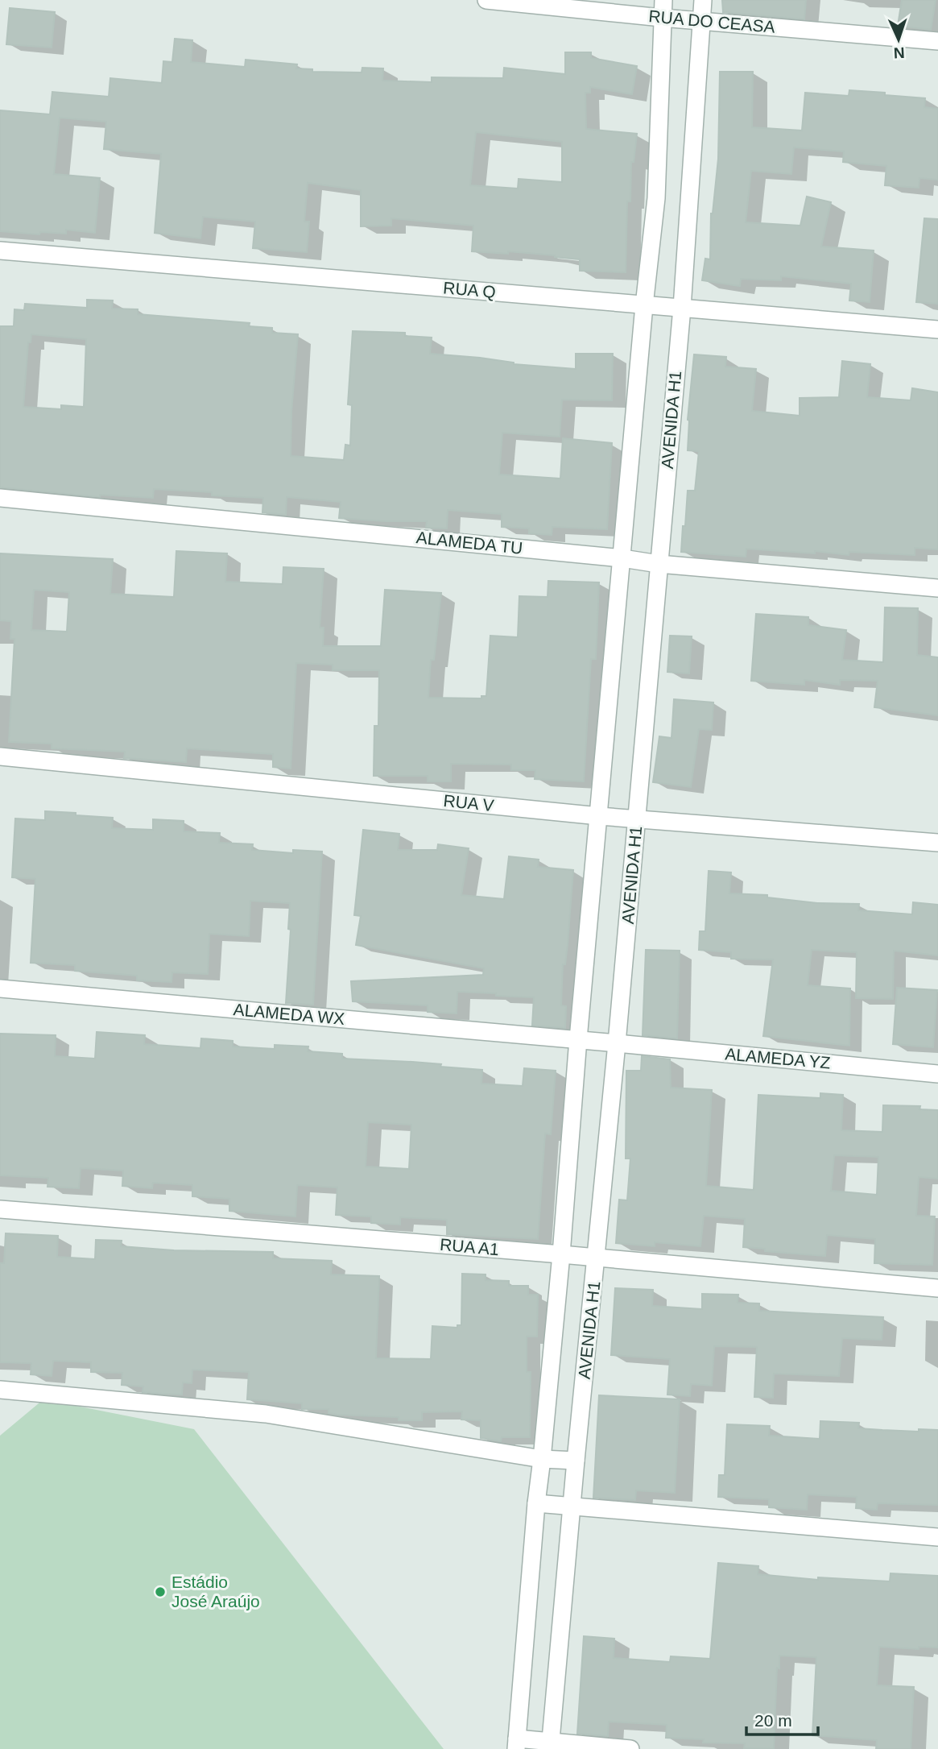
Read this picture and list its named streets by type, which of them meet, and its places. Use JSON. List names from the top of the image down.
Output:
{
  "streets": {
    "street": [
      "RUA DO CEASA",
      "RUA Q",
      "AVENIDA H1",
      "ALAMEDA TU",
      "RUA V",
      "ALAMEDA WX",
      "ALAMEDA YZ",
      "RUA A1"
    ]
  },
  "crossings": [
    ["RUA DO CEASA", "AVENIDA H1"],
    ["RUA Q", "AVENIDA H1"],
    ["AVENIDA H1", "ALAMEDA TU"],
    ["AVENIDA H1", "RUA V"],
    ["AVENIDA H1", "ALAMEDA WX"],
    ["AVENIDA H1", "ALAMEDA YZ"],
    ["AVENIDA H1", "RUA A1"],
    ["ALAMEDA WX", "ALAMEDA YZ"]
  ],
  "places": ["Estádio José Araújo"],
  "scale_bar": "20 m",
  "north": "bottom"
}
